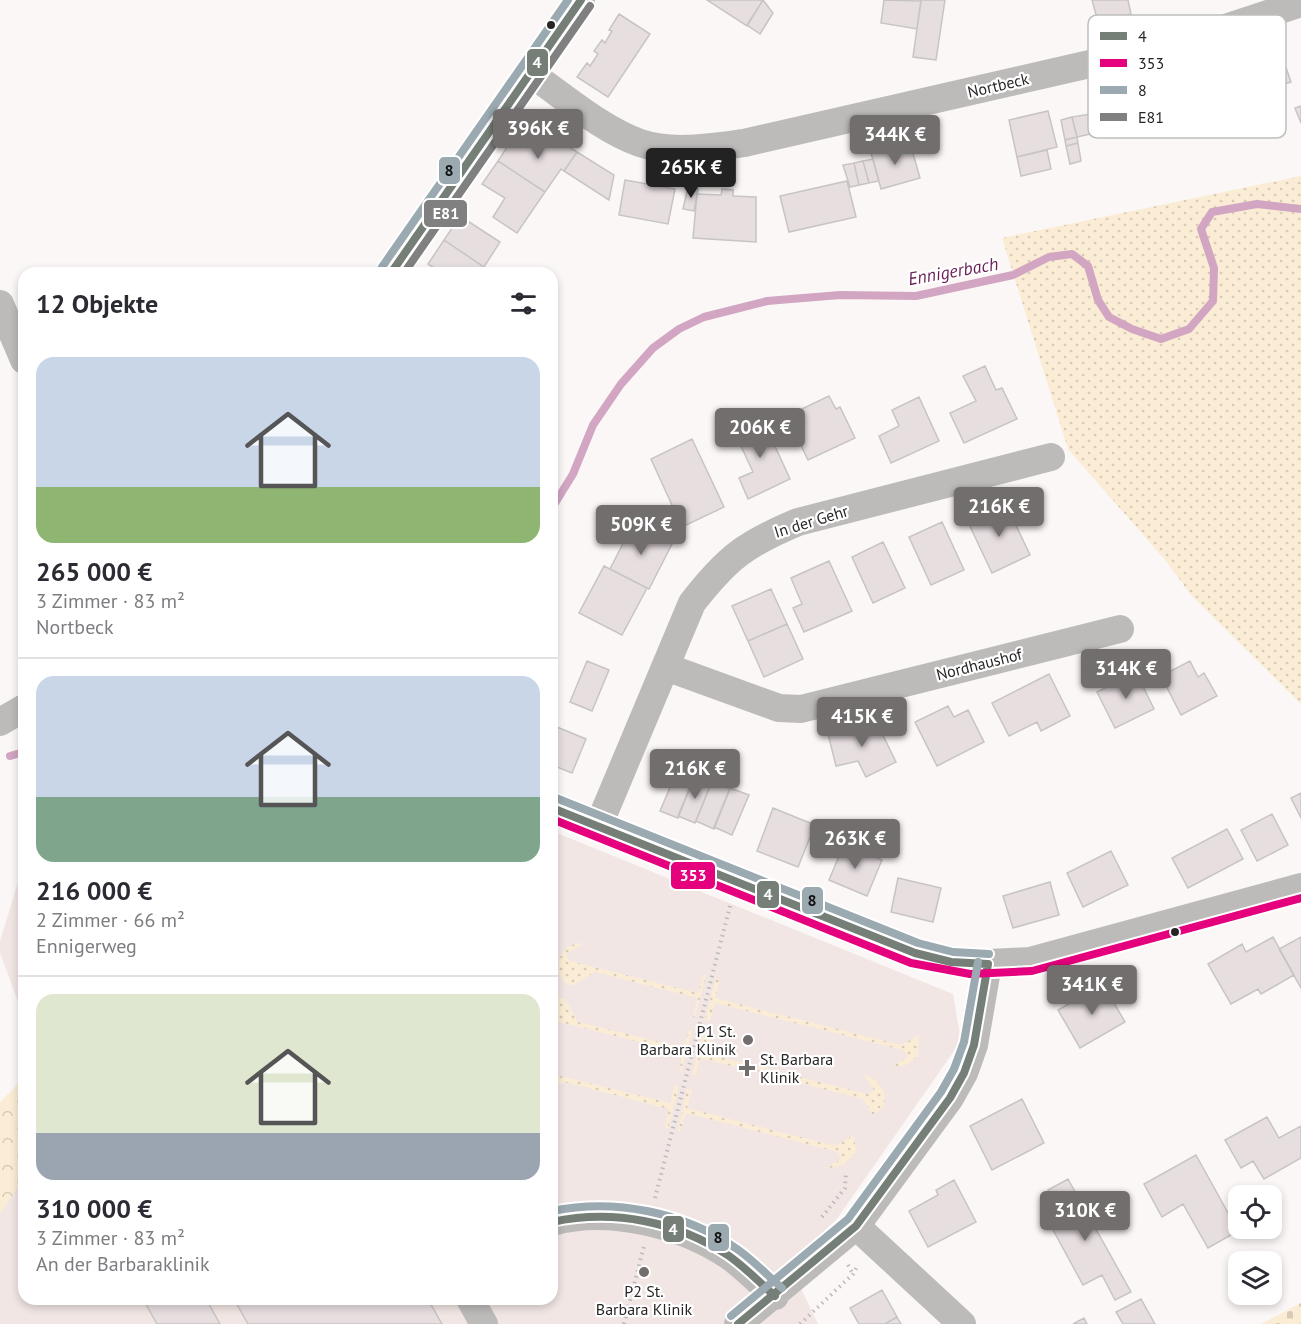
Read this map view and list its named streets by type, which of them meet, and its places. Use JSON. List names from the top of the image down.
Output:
{
  "streets": {
    "street": ["Nortbeck", "In der Gehr", "Nordhaushof"]
  },
  "crossings": [
    ["In der Gehr", "Nordhaushof"]
  ],
  "water": ["Ennigerbach"],
  "places": {
    "other": ["P1 St. Barbara Klinik", "P2 St. Barbara Klinik"],
    "health": ["St. Barbara Klinik"]
  },
  "lines": [
    "transit line 4",
    "transit line 8",
    "transit line E81",
    "transit line 353"
  ],
  "legend": [
    "4",
    "353",
    "8",
    "E81"
  ],
  "page": {
    "price": [
      "396K €",
      "344K €",
      "265K €",
      "206K €",
      "216K €",
      "509K €",
      "314K €",
      "415K €",
      "216K €",
      "263K €",
      "341K €",
      "310K €"
    ],
    "heading": "12 Objekte",
    "list": [
      {
        "name": "265 000 €",
        "note": "3 Zimmer · 83 m² · Nortbeck"
      },
      {
        "name": "216 000 €",
        "note": "2 Zimmer · 66 m² · Ennigerweg"
      },
      {
        "name": "310 000 €",
        "note": "3 Zimmer · 83 m² · An der Barbaraklinik"
      }
    ]
  }
}
